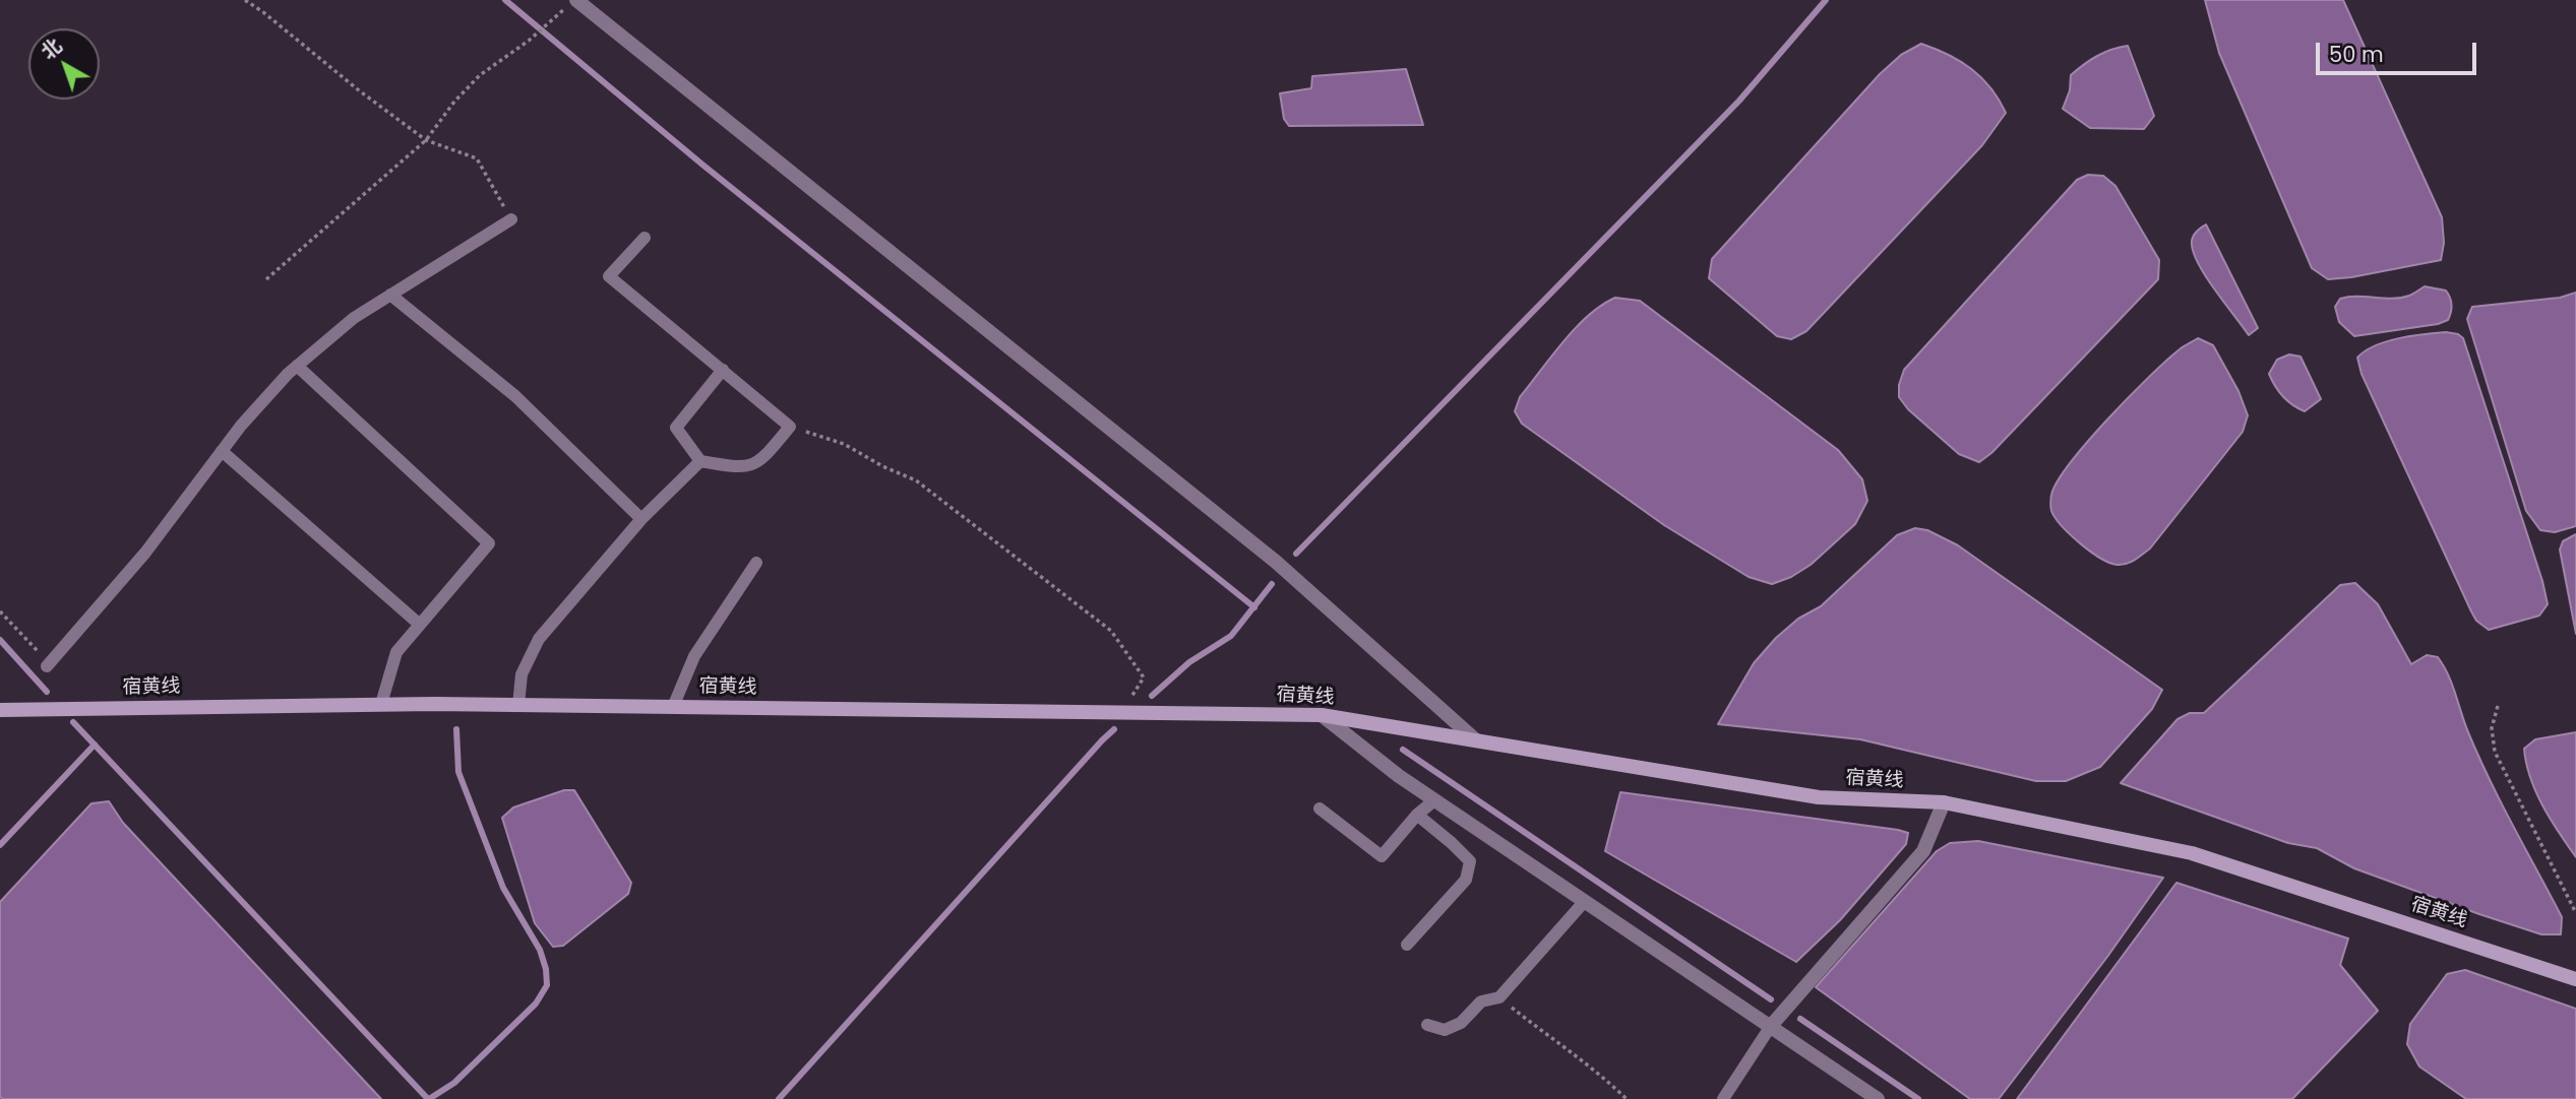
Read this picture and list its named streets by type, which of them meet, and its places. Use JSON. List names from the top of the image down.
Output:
{
  "streets": {
    "main road": ["宿黄线"]
  },
  "scale_bar": "50 m",
  "north": "top left"
}
